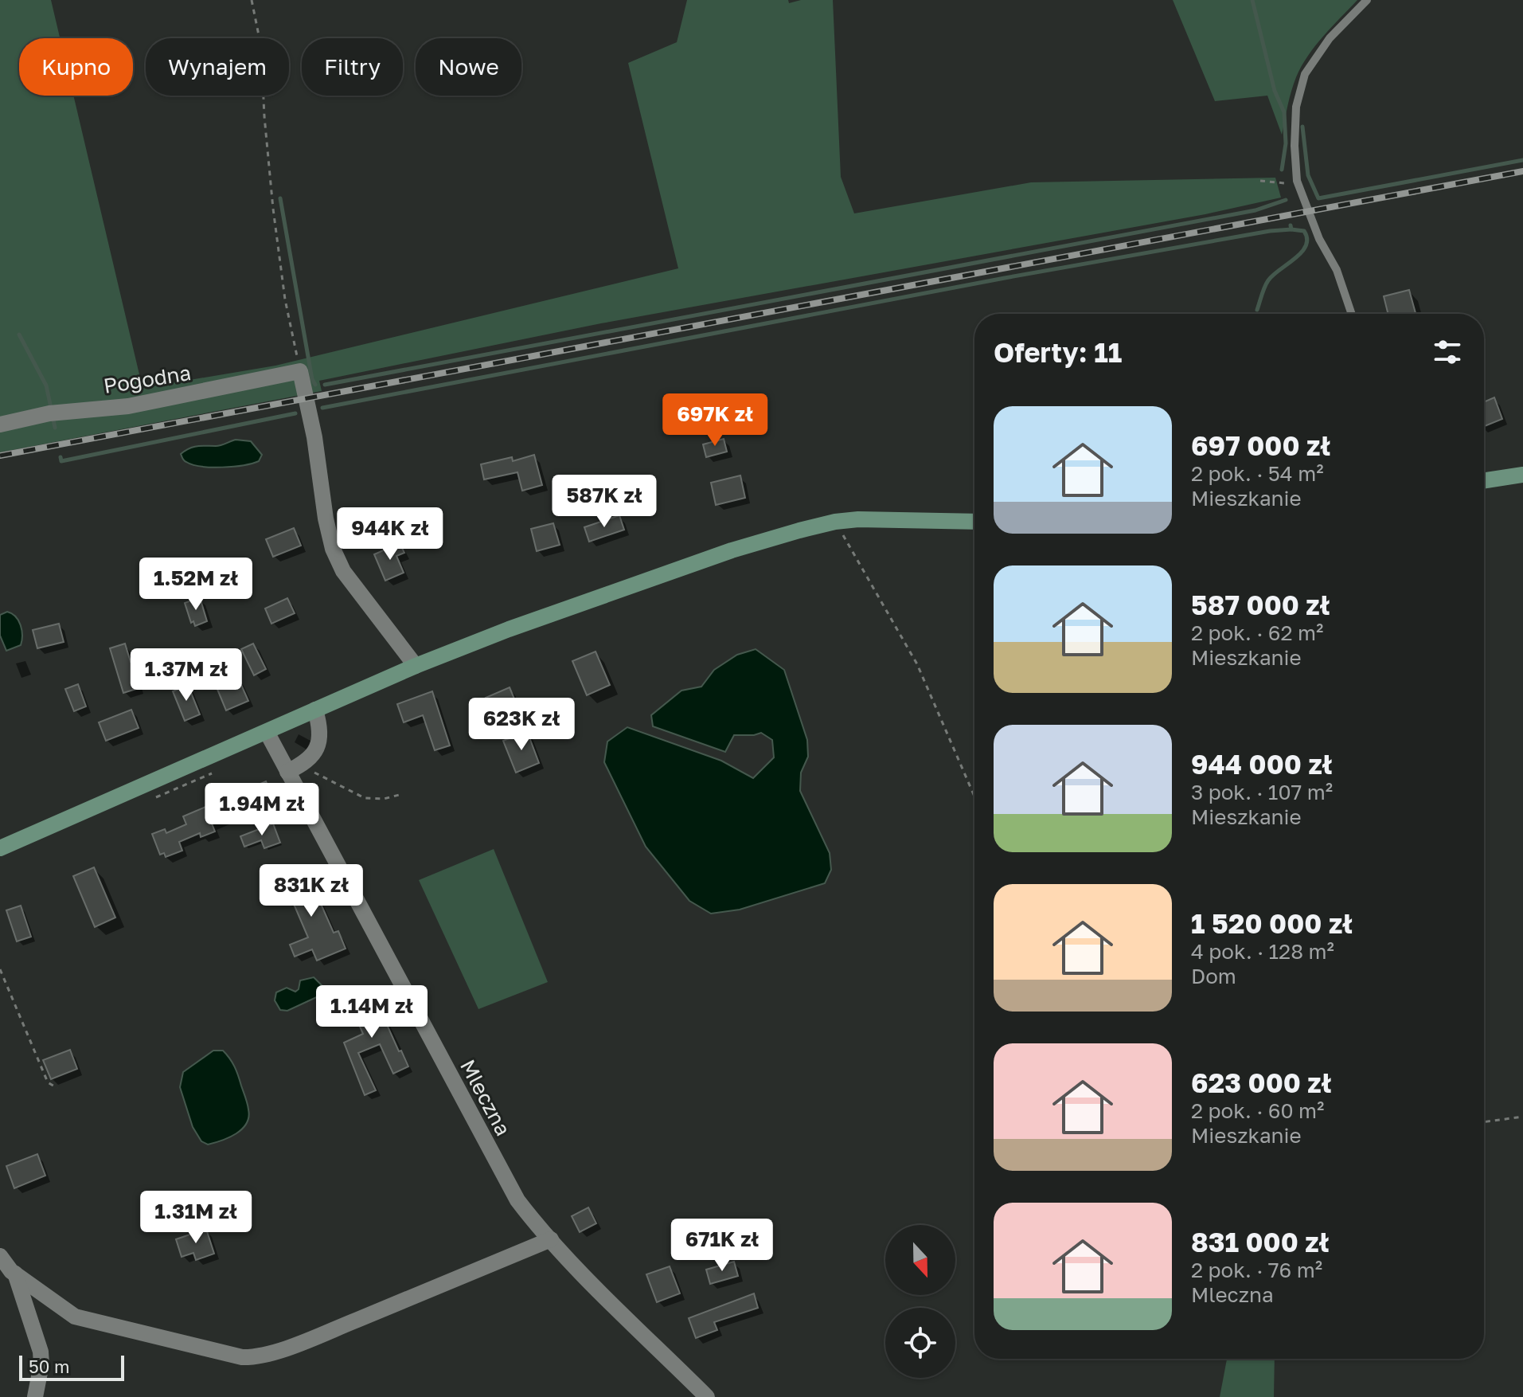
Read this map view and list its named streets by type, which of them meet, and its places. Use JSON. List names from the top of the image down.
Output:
{
  "streets": {
    "street": ["Pogodna", "Mleczna"]
  },
  "scale_bar": "50 m",
  "north": "bottom",
  "page": {
    "chip": [
      "Kupno",
      "Wynajem",
      "Filtry",
      "Nowe"
    ],
    "heading": "Oferty: 11",
    "list": [
      {
        "name": "697 000 zł",
        "note": "2 pok. · 54 m² · Mieszkanie"
      },
      {
        "name": "587 000 zł",
        "note": "2 pok. · 62 m² · Mieszkanie"
      },
      {
        "name": "944 000 zł",
        "note": "3 pok. · 107 m² · Mieszkanie"
      },
      {
        "name": "1 520 000 zł",
        "note": "4 pok. · 128 m² · Dom"
      },
      {
        "name": "623 000 zł",
        "note": "2 pok. · 60 m² · Mieszkanie"
      },
      {
        "name": "831 000 zł",
        "note": "2 pok. · 76 m² · Mleczna"
      }
    ],
    "price": [
      "697K zł",
      "587K zł",
      "944K zł",
      "1.52M zł",
      "1.37M zł",
      "623K zł",
      "1.94M zł",
      "831K zł",
      "1.14M zł",
      "1.31M zł",
      "671K zł"
    ],
    "scale": "50 m"
  }
}
